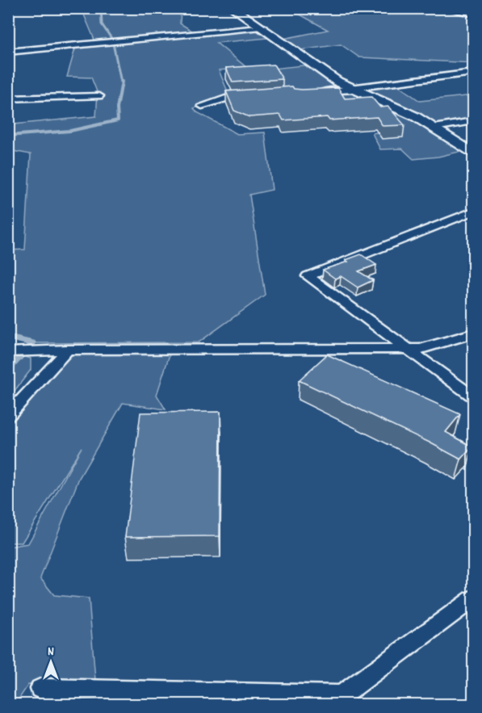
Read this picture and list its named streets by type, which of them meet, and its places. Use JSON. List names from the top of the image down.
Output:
{
  "north": "top"
}
